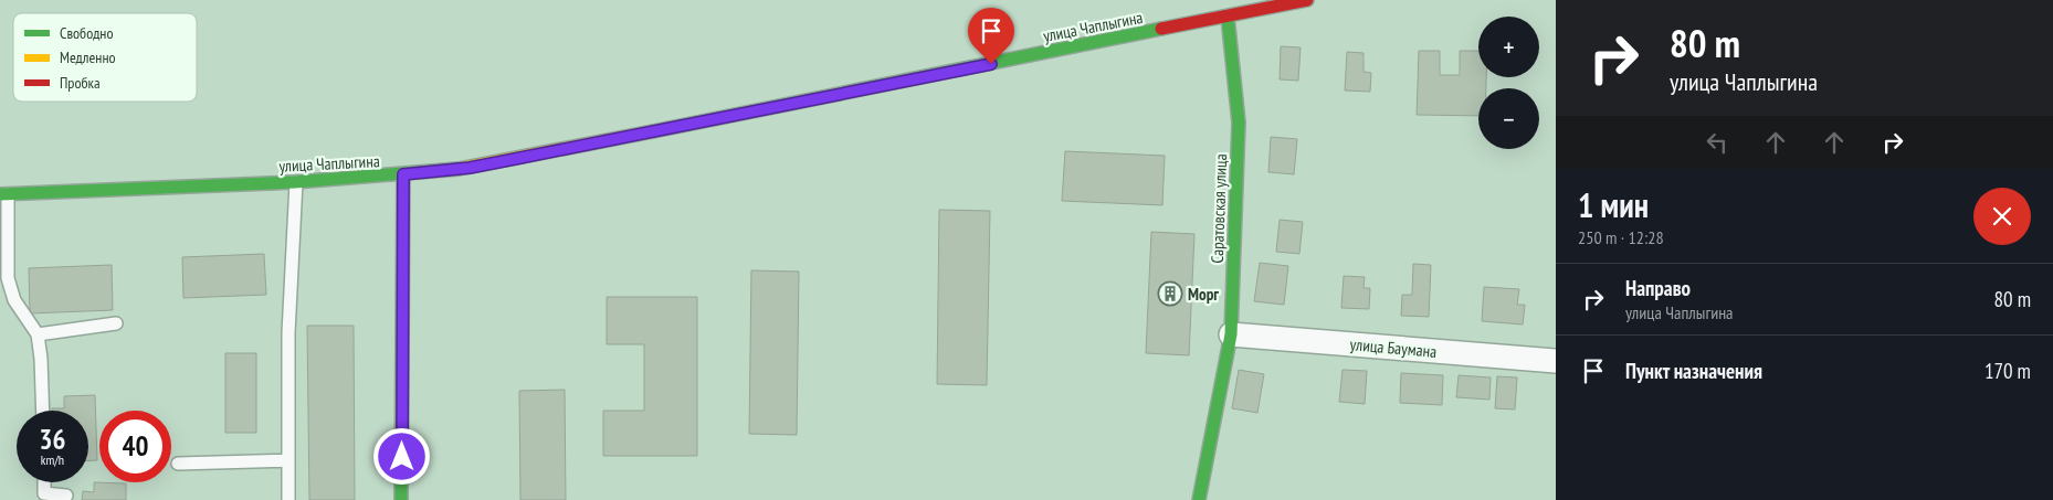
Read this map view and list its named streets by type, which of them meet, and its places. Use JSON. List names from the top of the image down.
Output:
{
  "streets": {
    "main road": ["улица Чаплыгина", "Саратовская улица"],
    "street": ["улица Баумана"]
  },
  "crossings": [
    ["улица Чаплыгина", "Саратовская улица"],
    ["Саратовская улица", "улица Баумана"]
  ],
  "places": {
    "building": ["Морг"]
  },
  "legend": ["Свободно", "Медленно", "Пробка"],
  "page": {
    "turn": ["80 m", "улица Чаплыгина"],
    "map_buttons": ["+", "−"],
    "heading": ["1 мин", "250 m · 12:28"],
    "list": [
      {
        "name": "Направо",
        "note": "улица Чаплыгина",
        "value": "80 m"
      },
      {
        "name": "Пункт назначения",
        "value": "170 m"
      }
    ],
    "speed": "36 km/h",
    "limit": "40"
  }
}
